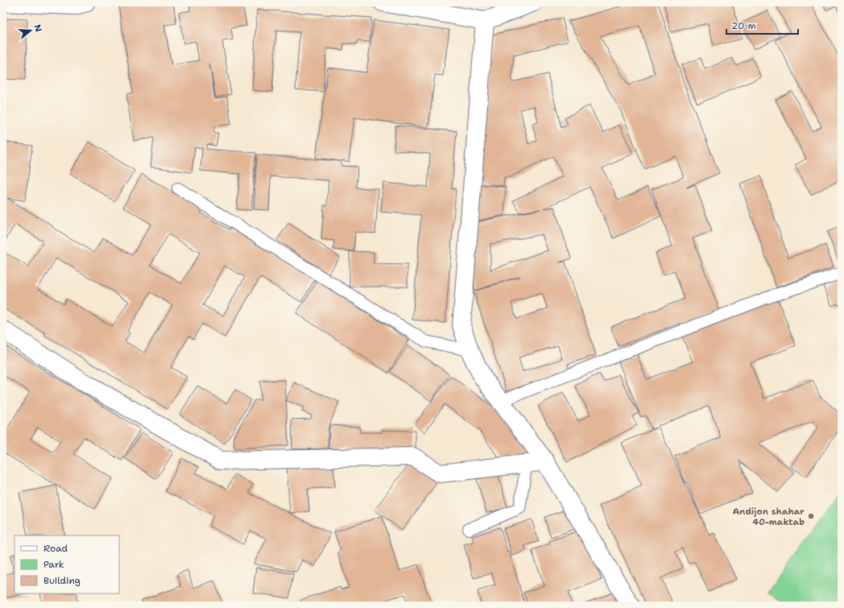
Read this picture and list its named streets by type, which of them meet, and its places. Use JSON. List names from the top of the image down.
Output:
{
  "places": ["Andijon shahar 40-maktab"],
  "legend": ["Road", "Park", "Building"],
  "scale_bar": "20 m",
  "north": "right"
}
